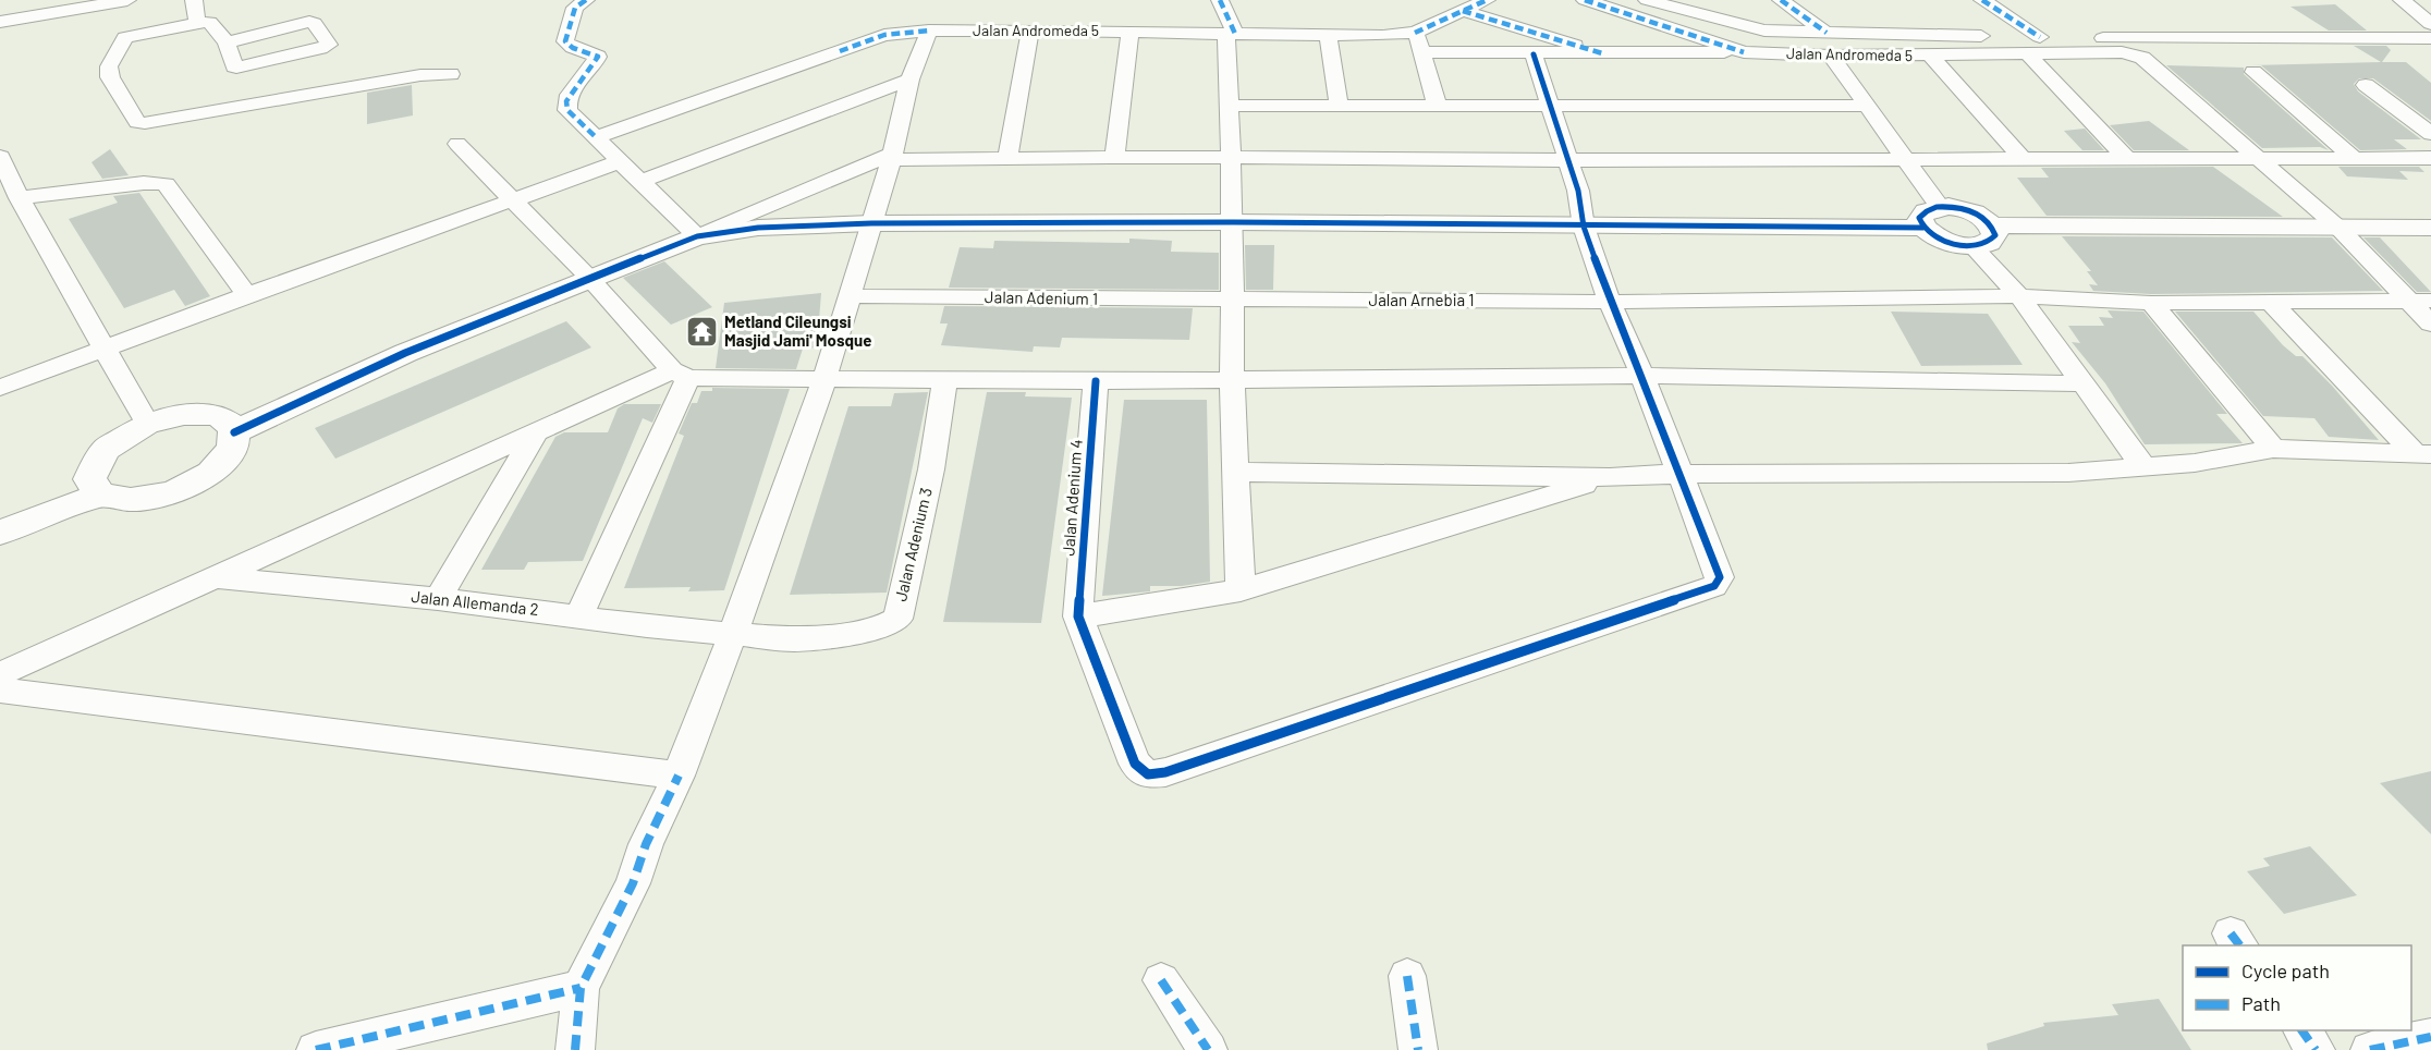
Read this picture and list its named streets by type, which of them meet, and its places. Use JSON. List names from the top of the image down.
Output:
{
  "streets": {
    "street": [
      "Jalan Andromeda 5",
      "Jalan Adenium 1",
      "Jalan Arnebia 1",
      "Jalan Adenium 4",
      "Jalan Adenium 3",
      "Jalan Allemanda 2"
    ]
  },
  "crossings": [
    ["Jalan Adenium 1", "Jalan Arnebia 1"],
    ["Jalan Adenium 3", "Jalan Allemanda 2"]
  ],
  "places": {
    "temple": ["Metland Cileungsi Masjid Jami' Mosque"]
  },
  "legend": ["Cycle path", "Path"]
}
